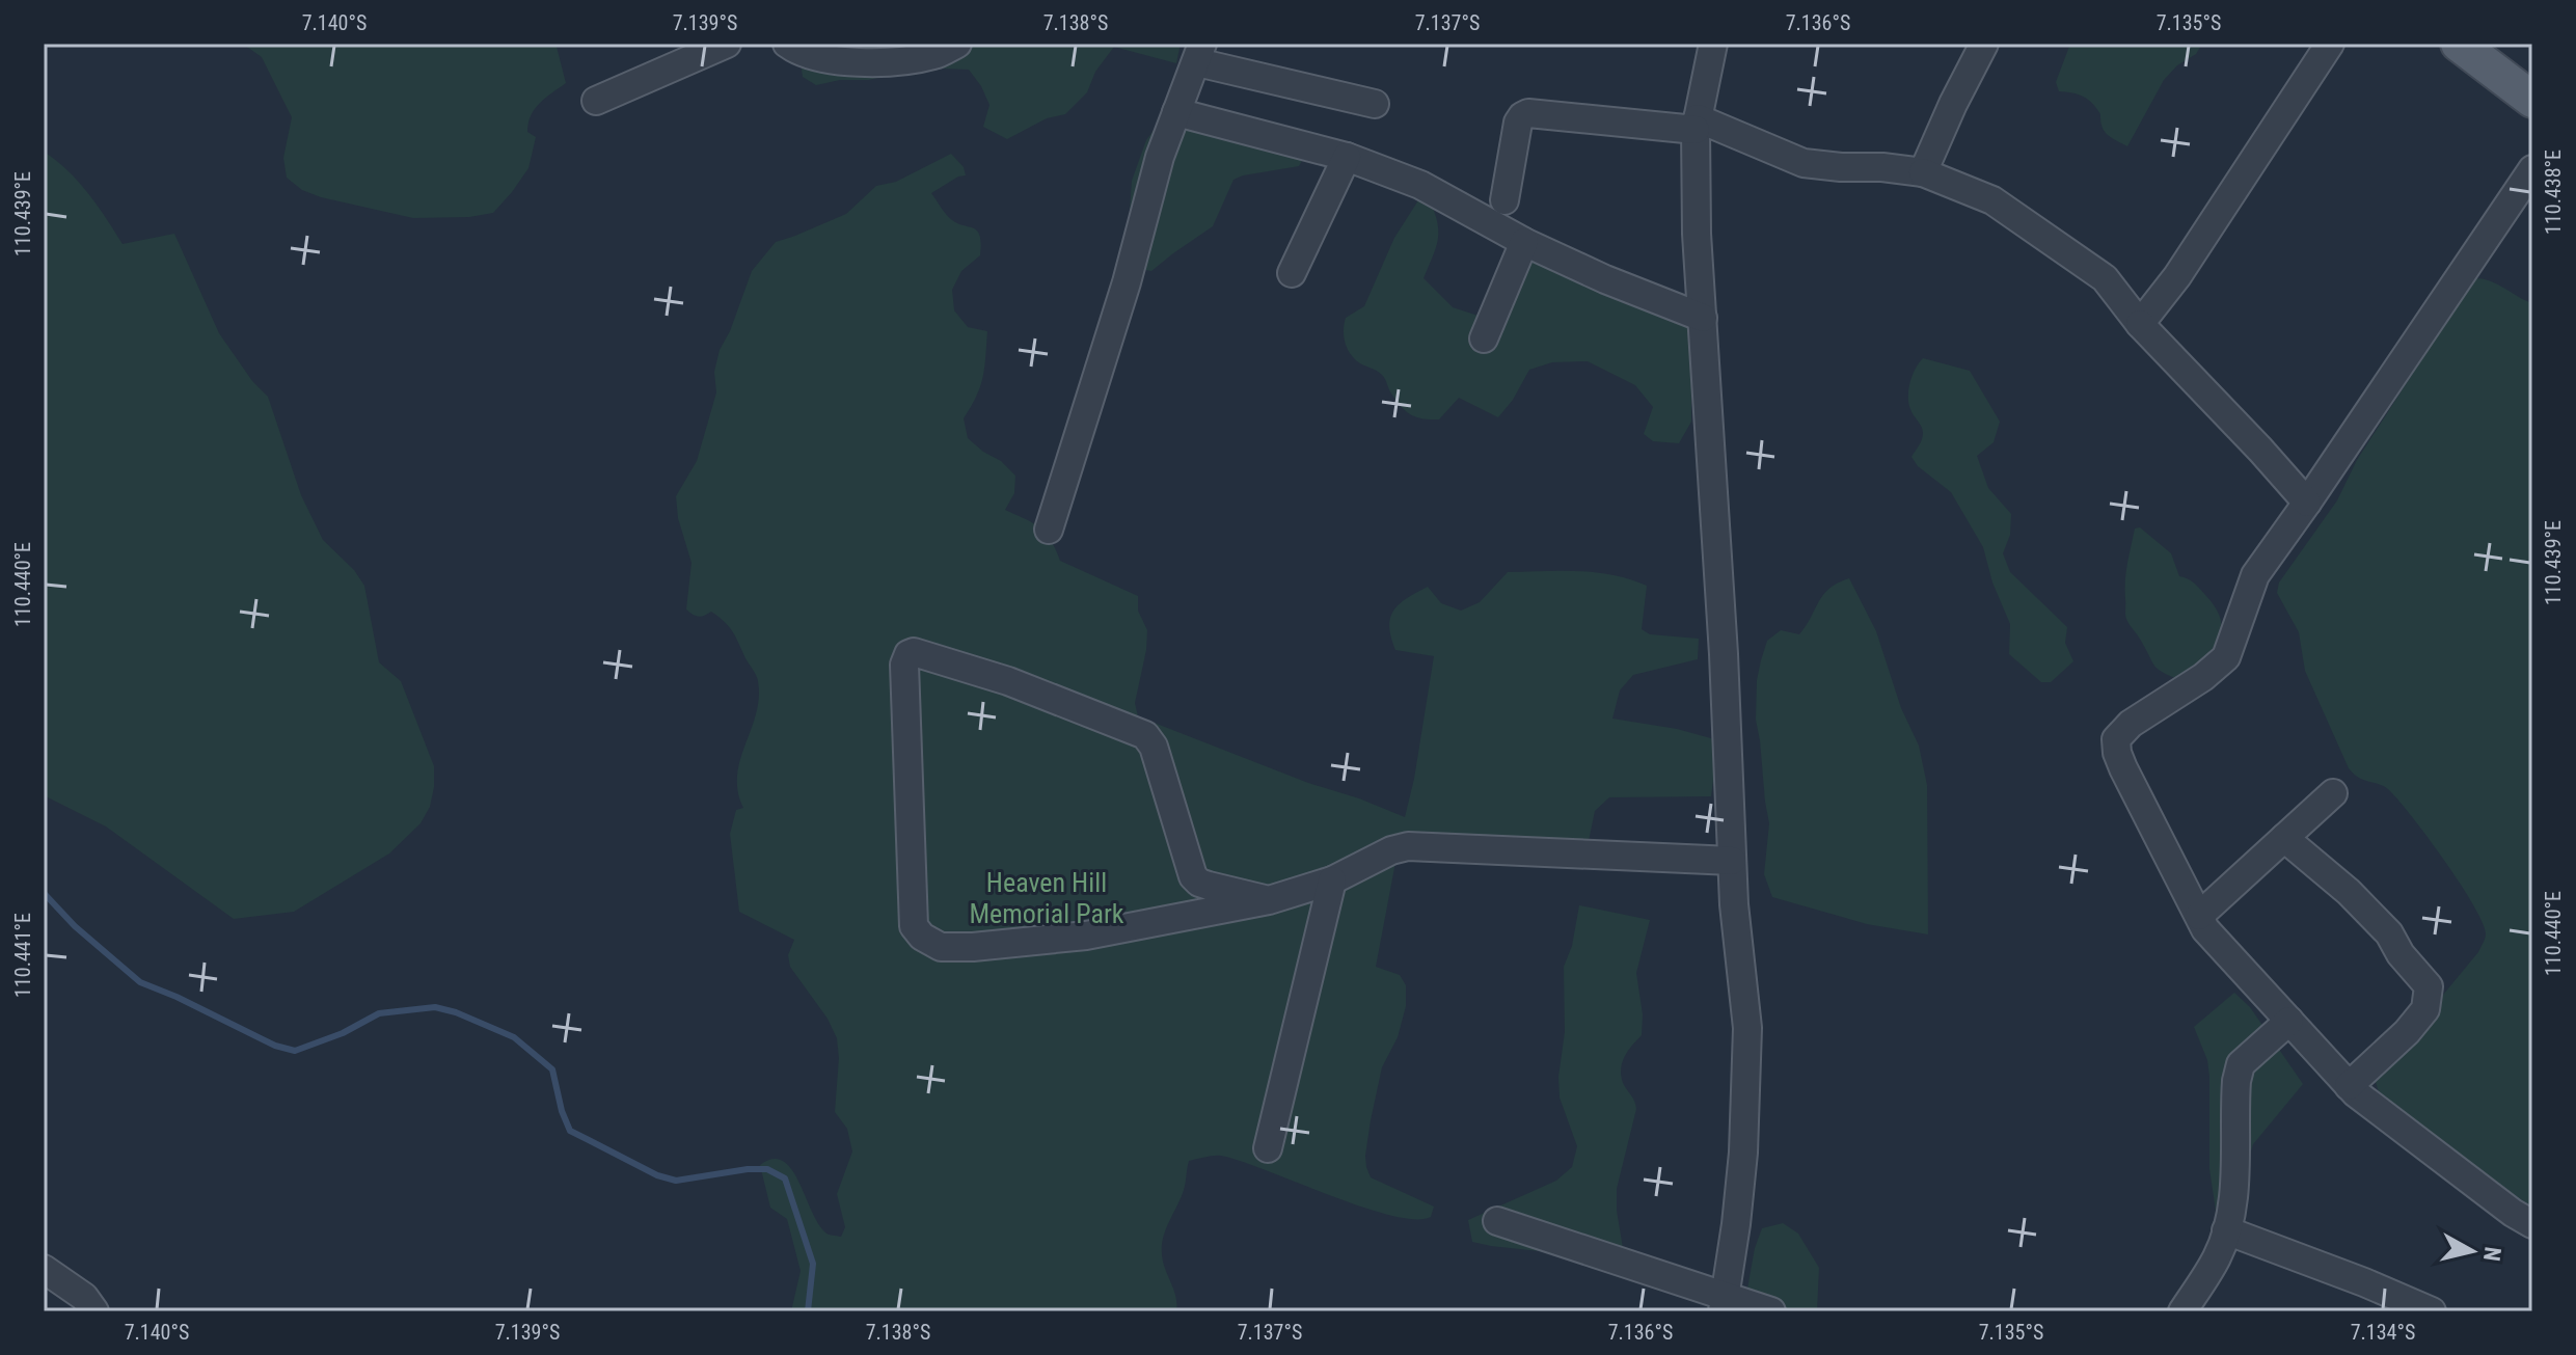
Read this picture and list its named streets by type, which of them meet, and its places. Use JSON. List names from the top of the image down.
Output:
{
  "parks": ["Heaven Hill Memorial Park"],
  "north": "right",
  "coordinates": [
    "7.140°S",
    "7.139°S",
    "7.138°S",
    "7.137°S",
    "7.136°S",
    "7.135°S",
    "110.438°E",
    "110.439°E",
    "110.440°E",
    "110.441°E",
    "7.134°S"
  ]
}
